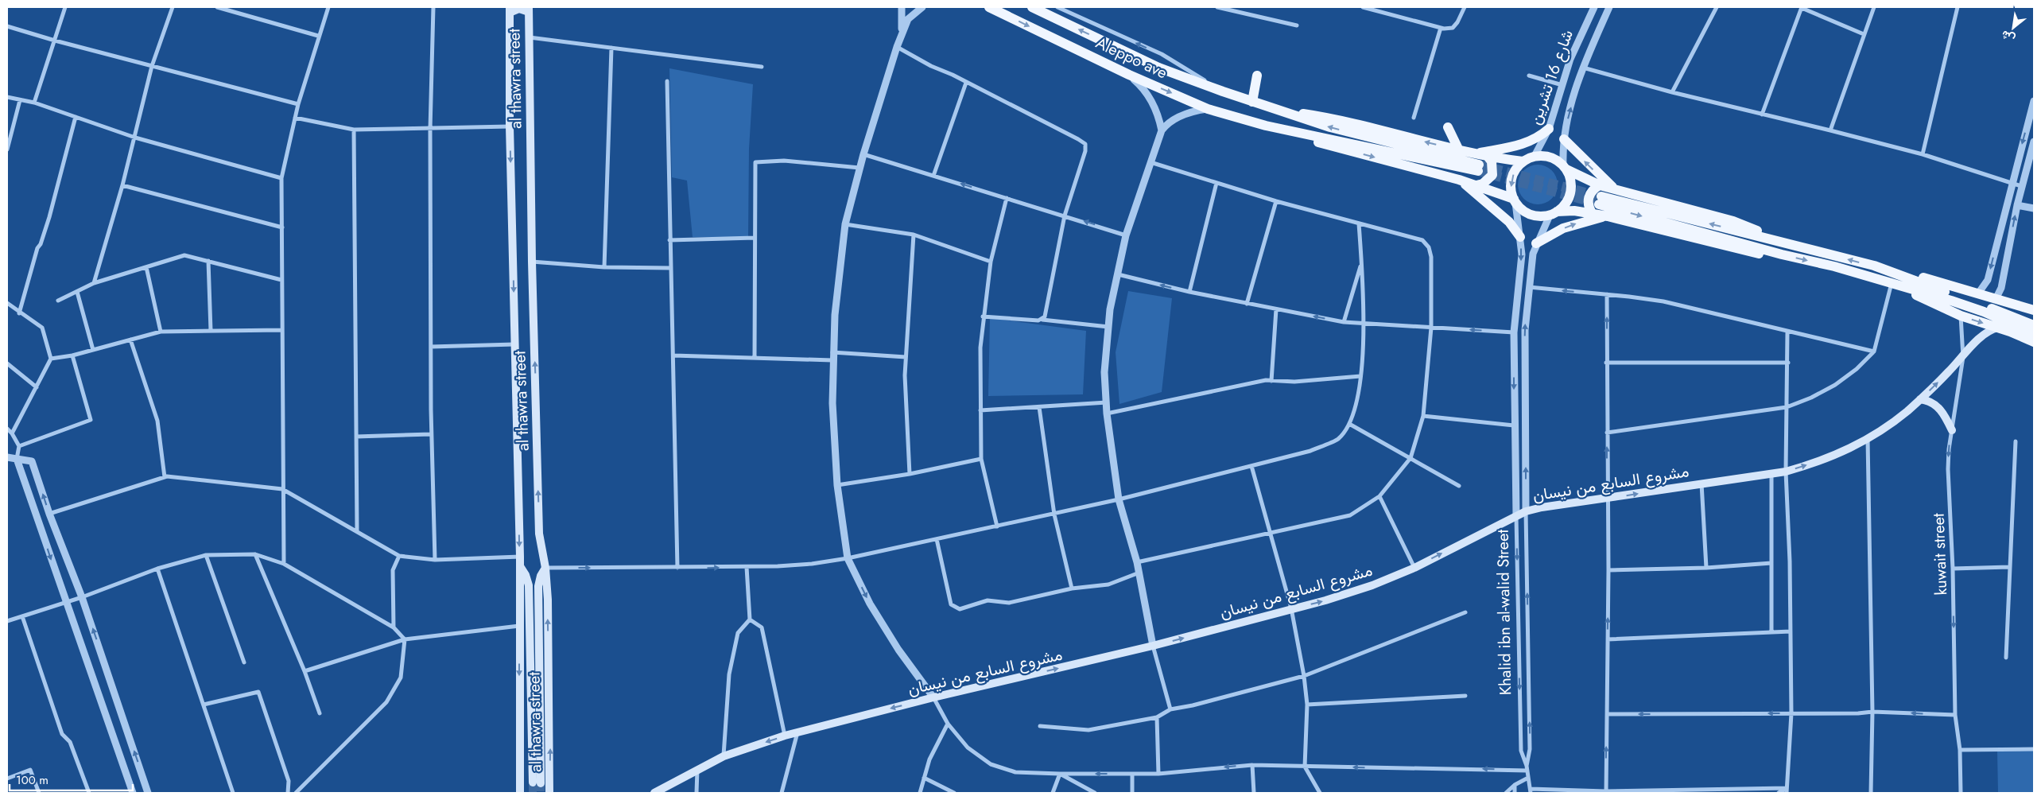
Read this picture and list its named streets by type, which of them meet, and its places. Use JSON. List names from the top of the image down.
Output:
{
  "streets": {
    "main road": ["Aleppo ave", "al thawra street", "مشروع السابع من نيسان"],
    "street": ["شارع 16 تشرين", "kuwait street", "Khalid ibn al-walid Street"]
  },
  "crossings": [
    ["شارع 16 تشرين", "Khalid ibn al-walid Street"],
    ["مشروع السابع من نيسان", "kuwait street"],
    ["مشروع السابع من نيسان", "Khalid ibn al-walid Street"]
  ],
  "one_way": ["kuwait street"],
  "scale_bar": "100 m",
  "north": "bottom left"
}
